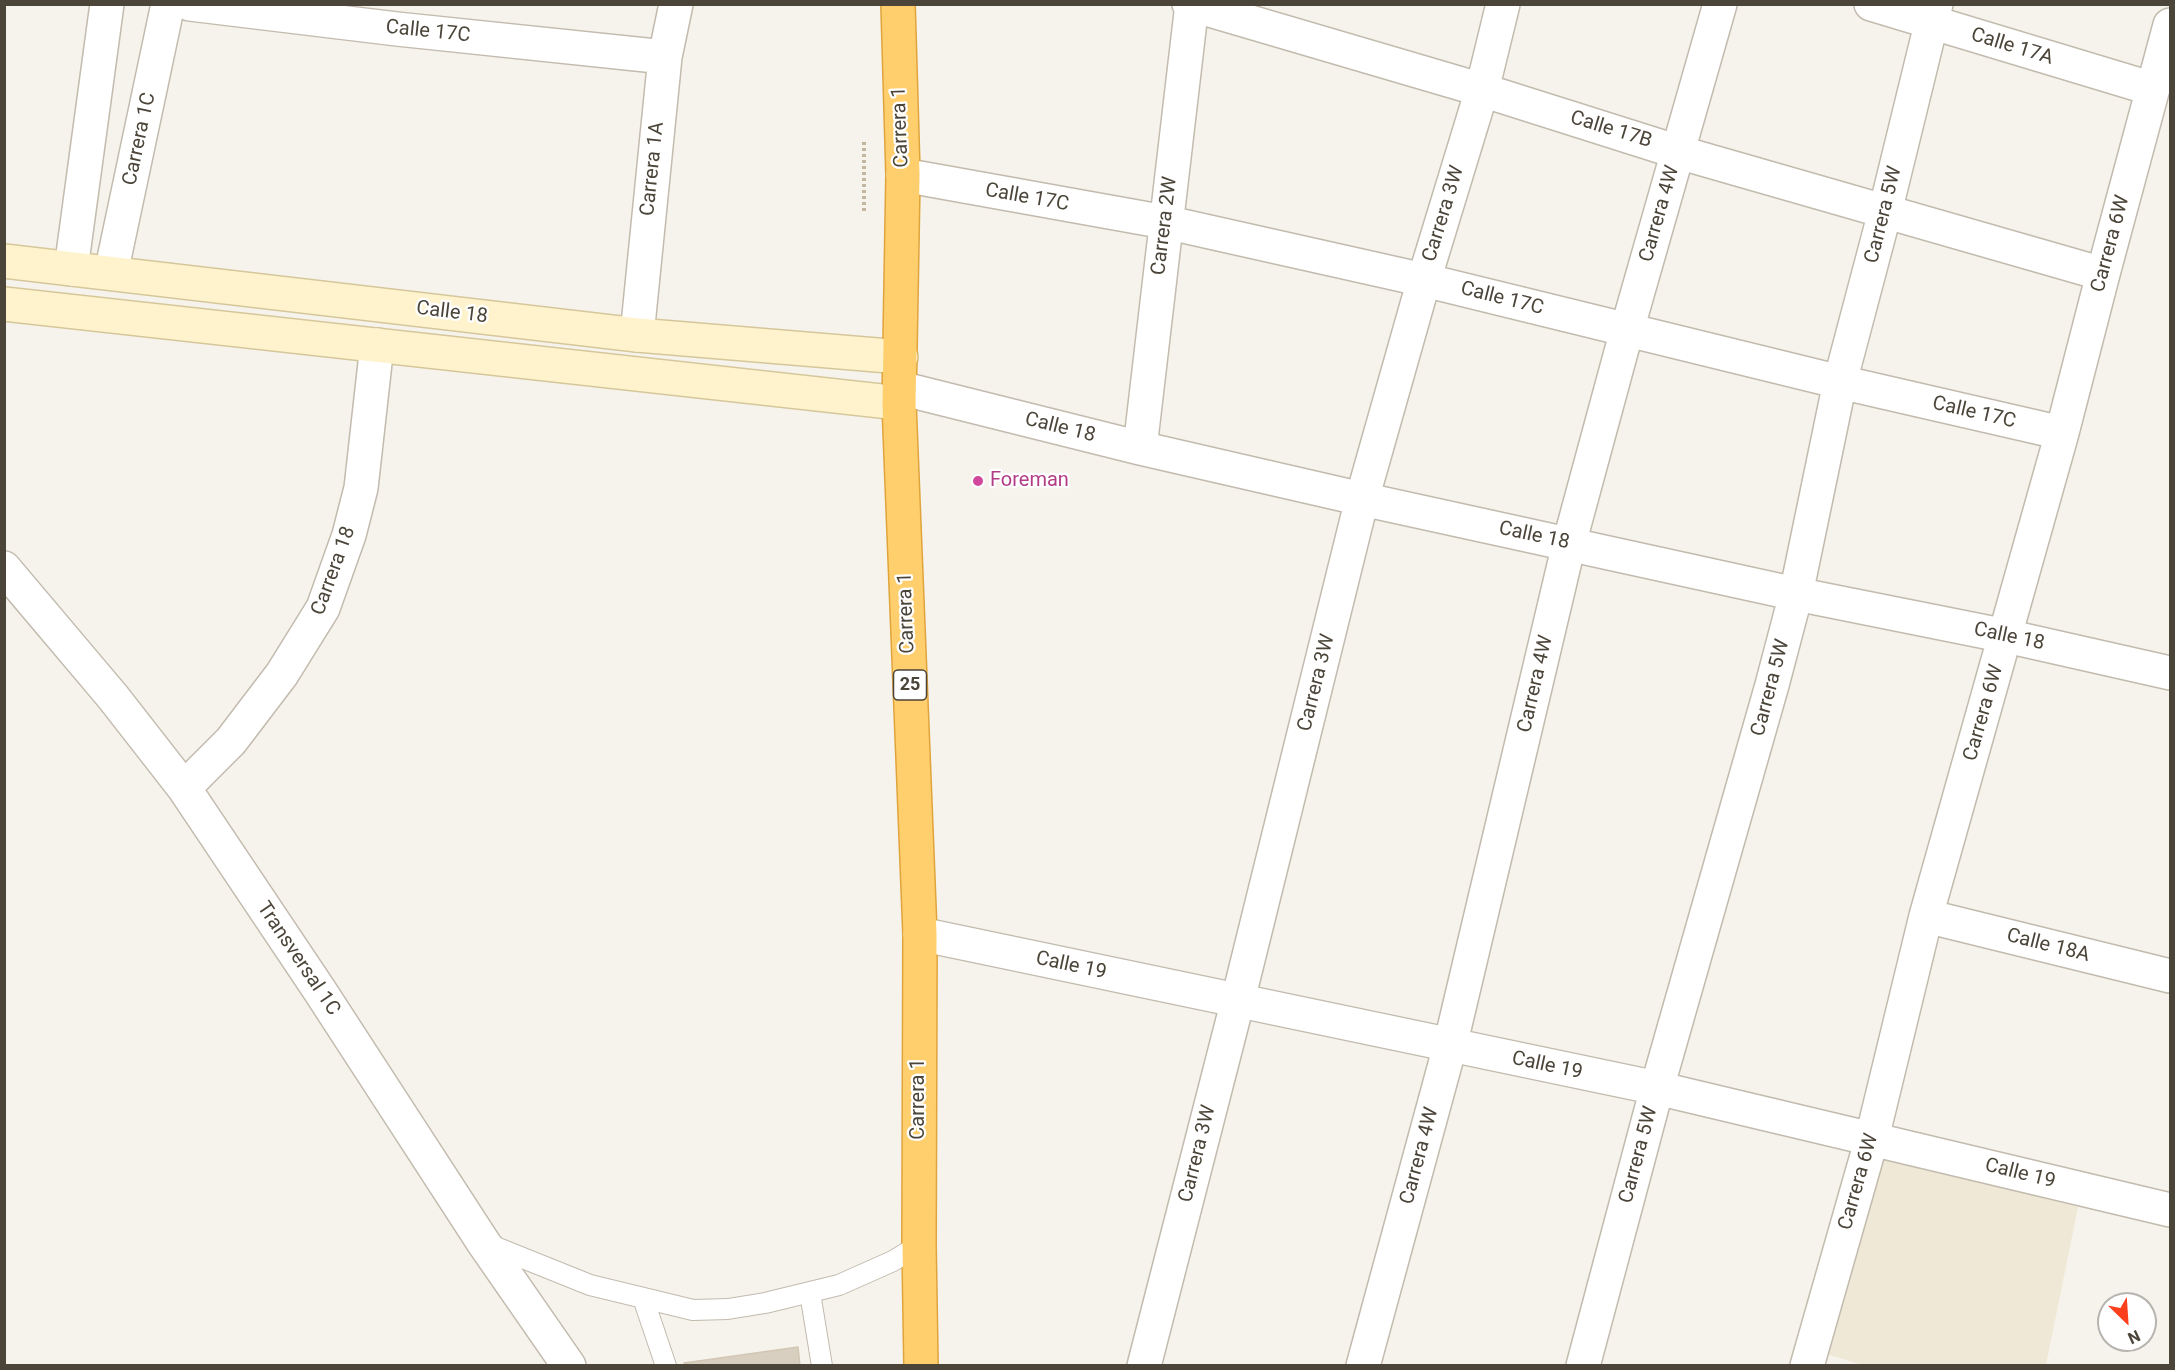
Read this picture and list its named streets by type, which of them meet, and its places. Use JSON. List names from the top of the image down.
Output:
{
  "streets": {
    "highway": ["Carrera 1", "25"],
    "street": [
      "Calle 17C",
      "Calle 17A",
      "Calle 17B",
      "Carrera 1C",
      "Carrera 1A",
      "Carrera 3W",
      "Carrera 4W",
      "Carrera 5W",
      "Carrera 2W",
      "Carrera 6W",
      "Calle 18",
      "Carrera 18",
      "Calle 18A",
      "Transversal 1C",
      "Calle 19"
    ]
  },
  "crossings": [
    ["Calle 17C", "Carrera 1"],
    ["Calle 17C", "Carrera 1A"],
    ["Calle 17C", "Carrera 3W"],
    ["Calle 17C", "Carrera 4W"],
    ["Calle 17C", "Carrera 5W"],
    ["Calle 17C", "Carrera 2W"],
    ["Calle 17C", "Carrera 6W"],
    ["Calle 17A", "Carrera 5W"],
    ["Calle 17A", "Carrera 6W"],
    ["Carrera 1", "Calle 18"],
    ["Carrera 1", "Calle 19"],
    ["Calle 17B", "Carrera 3W"],
    ["Calle 17B", "Carrera 4W"],
    ["Calle 17B", "Carrera 5W"],
    ["Calle 17B", "Carrera 2W"],
    ["Calle 17B", "Carrera 6W"],
    ["Carrera 1C", "Calle 18"],
    ["Carrera 1A", "Calle 18"],
    ["Carrera 3W", "Calle 18"],
    ["Carrera 3W", "Calle 19"],
    ["Carrera 4W", "Calle 18"],
    ["Carrera 4W", "Calle 19"],
    ["Carrera 5W", "Calle 18"],
    ["Carrera 5W", "Calle 19"],
    ["Carrera 2W", "Calle 18"],
    ["Carrera 6W", "Calle 18"],
    ["Carrera 6W", "Calle 18A"],
    ["Carrera 6W", "Calle 19"],
    ["Calle 18", "Carrera 18"],
    ["Carrera 18", "Transversal 1C"]
  ],
  "places": ["Foreman"],
  "north": "bottom right"
}
